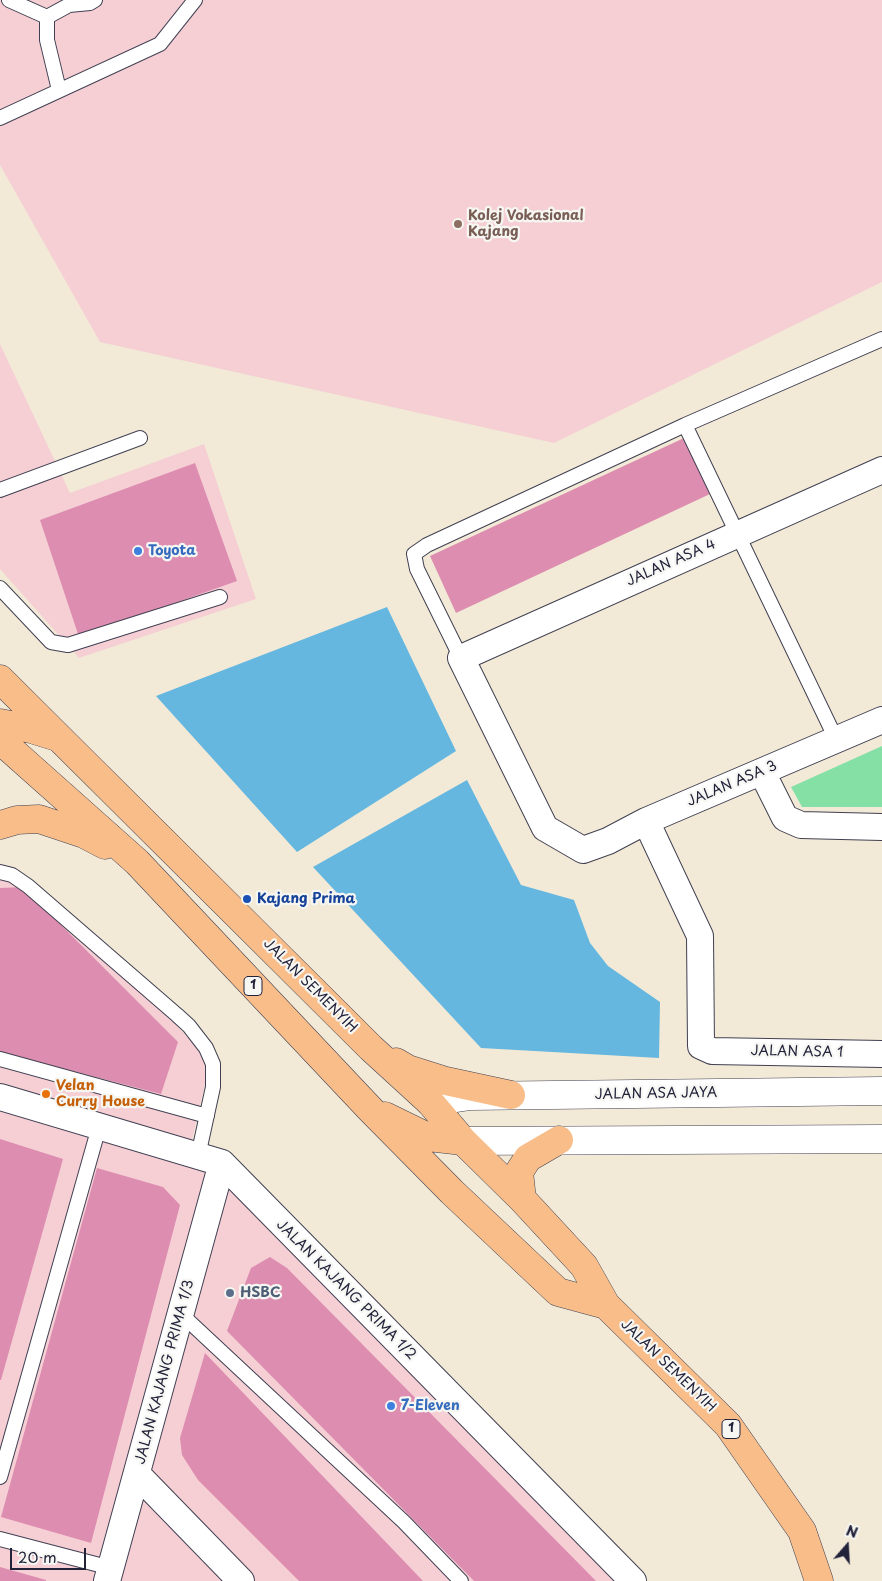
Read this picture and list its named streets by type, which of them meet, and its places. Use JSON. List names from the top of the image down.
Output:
{
  "streets": {
    "main road": ["1", "JALAN SEMENYIH"],
    "street": [
      "JALAN ASA 4",
      "JALAN ASA 3",
      "JALAN ASA 1",
      "JALAN ASA JAYA",
      "JALAN KAJANG PRIMA 1/2",
      "JALAN KAJANG PRIMA 1/3"
    ]
  },
  "crossings": [
    ["JALAN ASA 4", "JALAN ASA 3"],
    ["JALAN ASA 3", "JALAN ASA 1"],
    ["JALAN SEMENYIH", "JALAN ASA JAYA"],
    ["JALAN KAJANG PRIMA 1/2", "JALAN KAJANG PRIMA 1/3"]
  ],
  "places": [
    "Kolej Vokasional Kajang",
    "Toyota",
    "Kajang Prima",
    "Velan Curry House",
    "HSBC",
    "7-Eleven"
  ],
  "scale_bar": "20 m",
  "north": "top"
}
